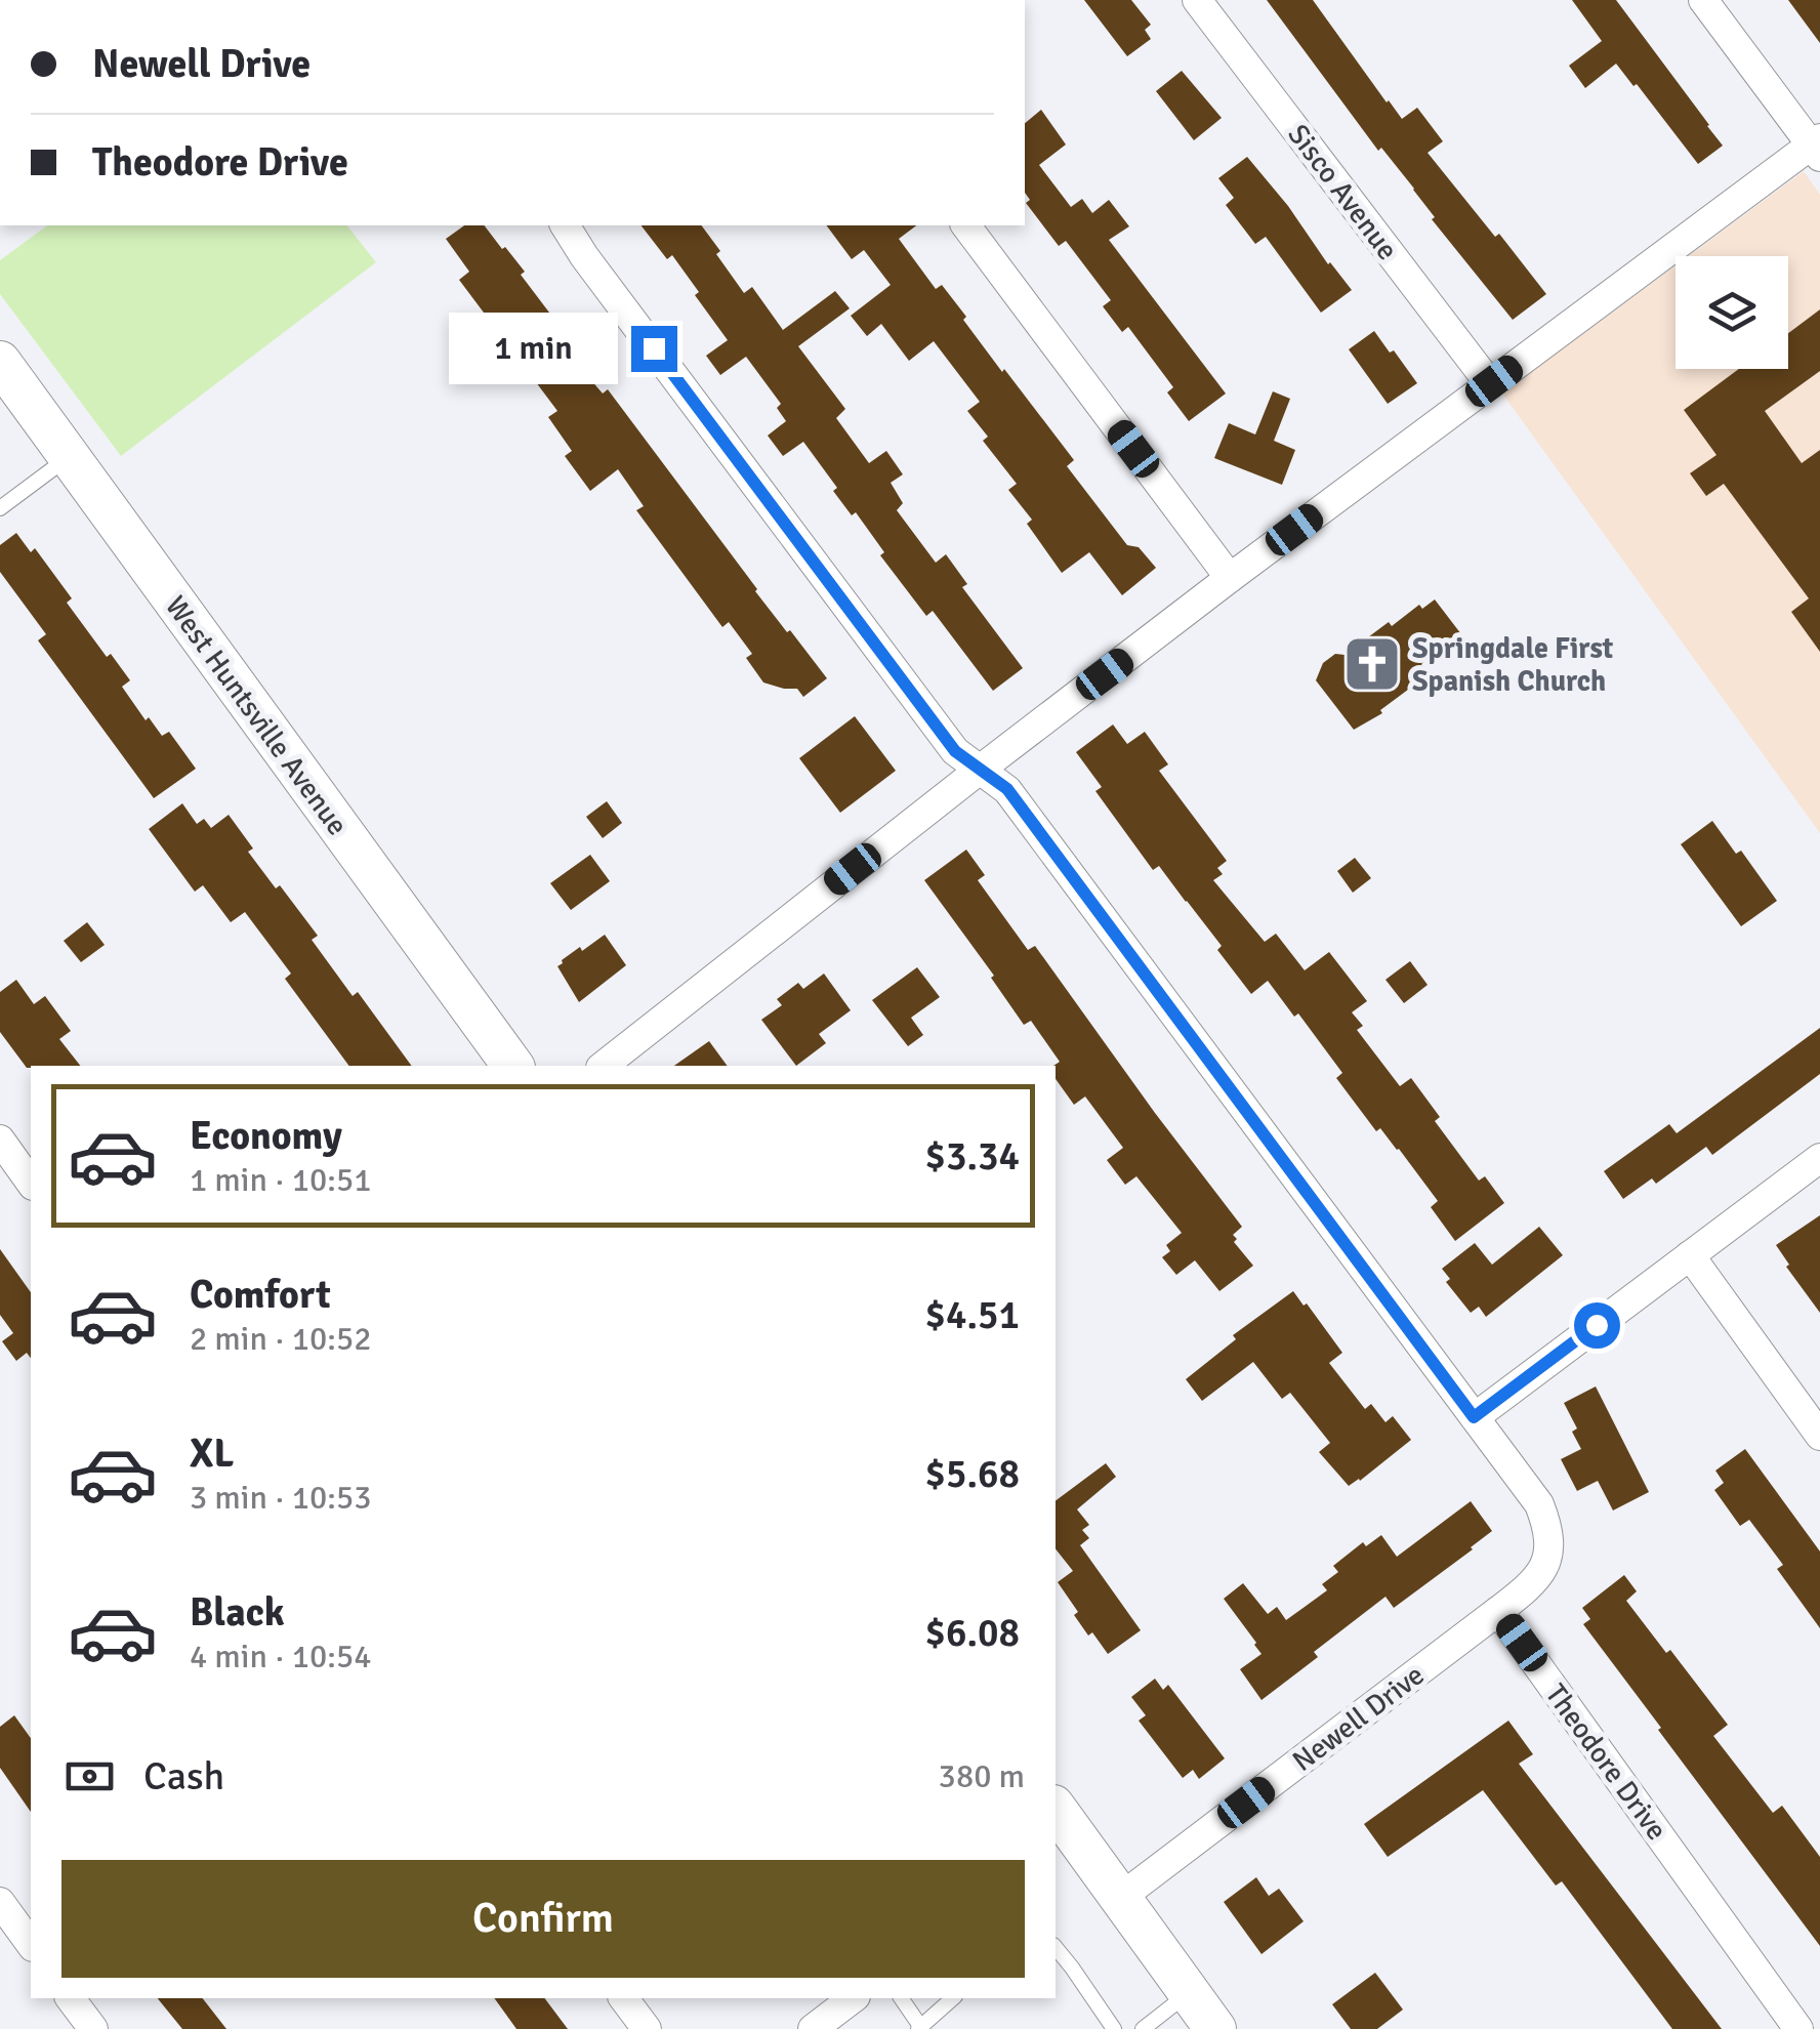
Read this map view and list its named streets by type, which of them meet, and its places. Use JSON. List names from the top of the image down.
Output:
{
  "streets": {
    "main road": ["West Huntsville Avenue"],
    "street": ["Sisco Avenue", "Newell Drive", "Theodore Drive"]
  },
  "crossings": [
    ["Newell Drive", "Theodore Drive"]
  ],
  "places": {
    "church": ["Springdale First Spanish Church"]
  },
  "page": {
    "banner": ["Newell Drive", "Theodore Drive"],
    "bubble": "1 min",
    "list": [
      {
        "name": "Economy",
        "note": "1 min · 10:51",
        "value": "$3.34"
      },
      {
        "name": "Comfort",
        "note": "2 min · 10:52",
        "value": "$4.51"
      },
      {
        "name": "XL",
        "note": "3 min · 10:53",
        "value": "$5.68"
      },
      {
        "name": "Black",
        "note": "4 min · 10:54",
        "value": "$6.08"
      }
    ],
    "pay": ["Cash", "380 m"],
    "buttons": "Confirm"
  }
}
